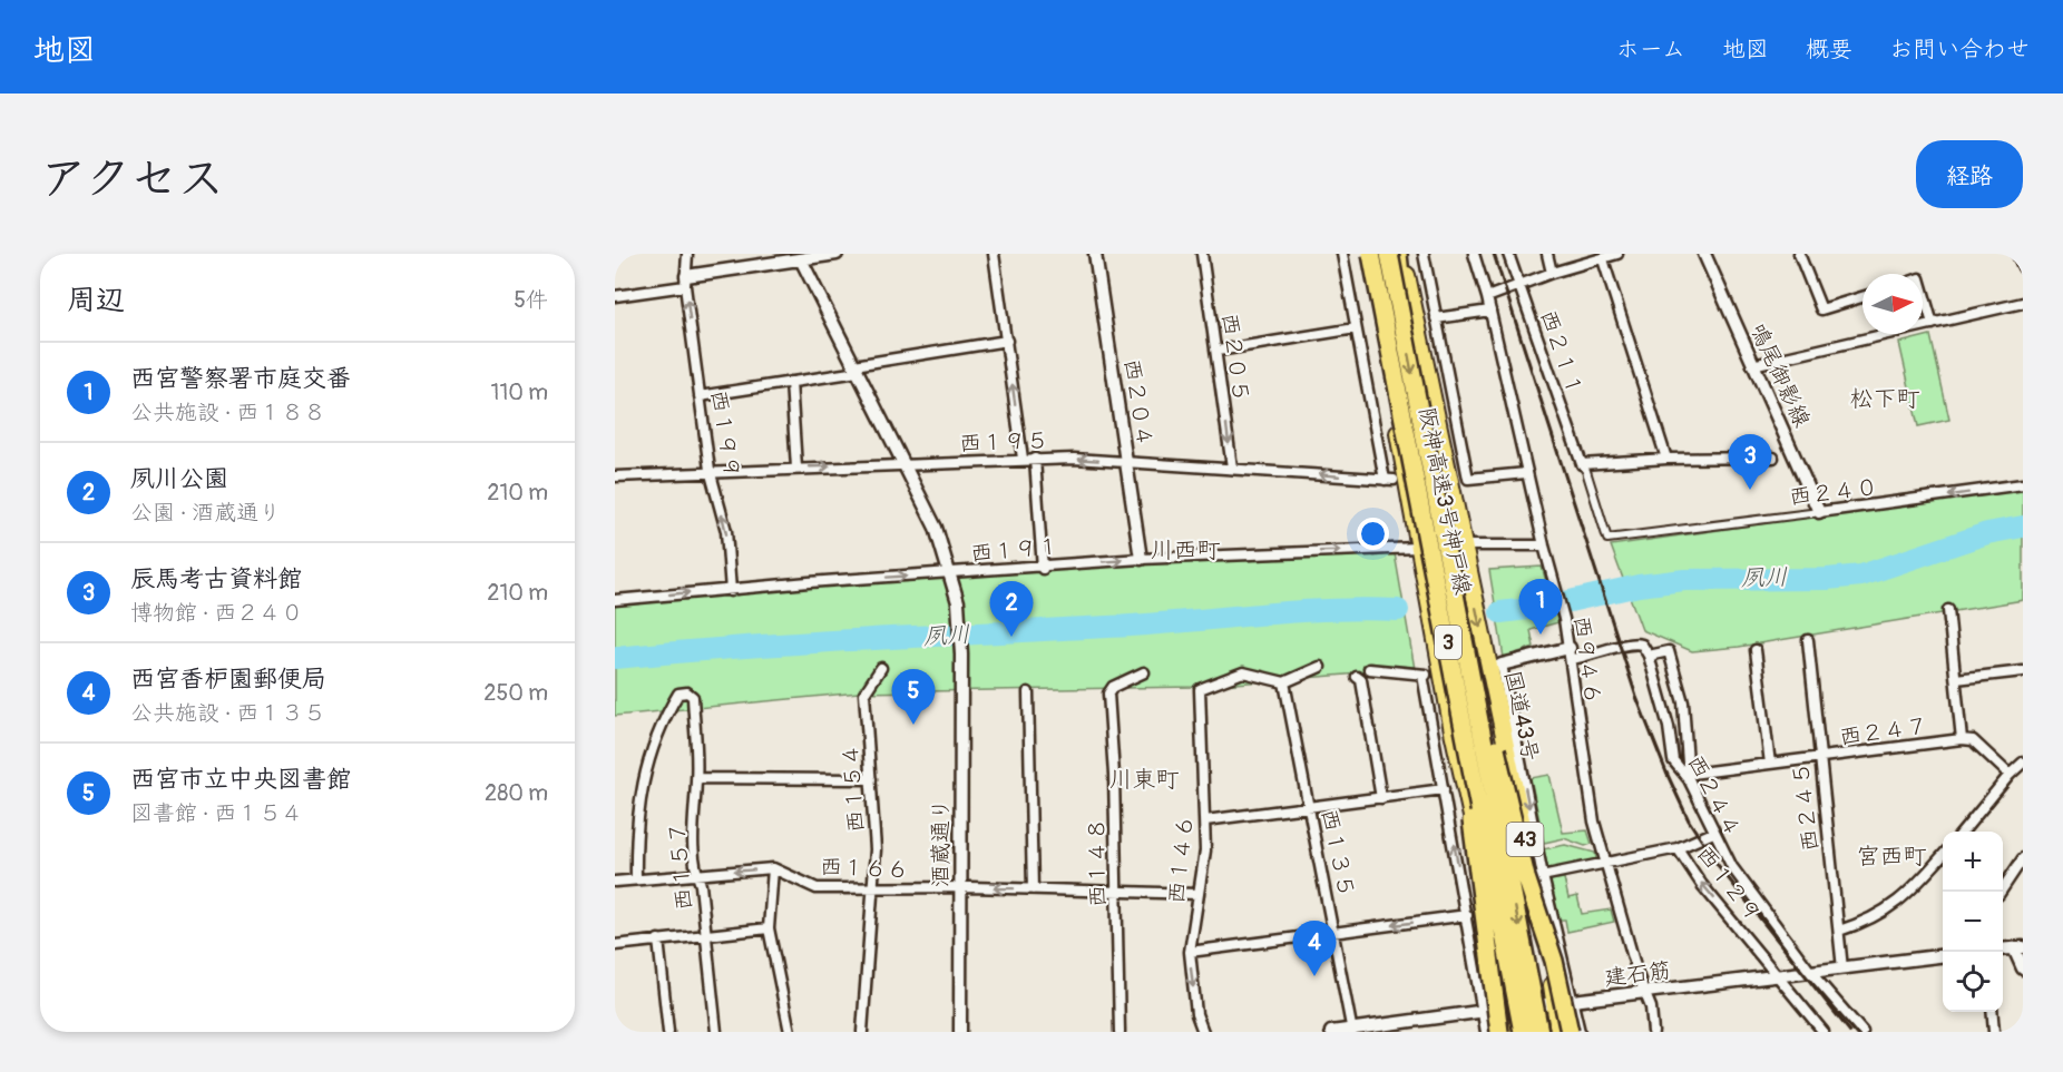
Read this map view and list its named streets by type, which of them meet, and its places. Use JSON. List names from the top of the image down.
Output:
{
  "streets": {
    "highway": [
      "阪神高速3号神戸線",
      "3",
      "国道43号",
      "43"
    ],
    "street": [
      "西２１１",
      "西２０５",
      "鳴尾御影線",
      "西２０４",
      "西１９９",
      "西１９５",
      "西２４０",
      "西１９１",
      "西９４６",
      "西２４７",
      "西１５４",
      "西２４４",
      "西２４５",
      "酒蔵通り",
      "西１３５",
      "西１４６",
      "西１４８",
      "西１５７",
      "西１６６",
      "西１２９",
      "建石筋"
    ]
  },
  "crossings": [
    ["西２１１", "西２４０"],
    ["西２０５", "西１９５"],
    ["鳴尾御影線", "西２４０"],
    ["西２０４", "西１９５"],
    ["西２０４", "西１９１"],
    ["西１９９", "西１９５"],
    ["西１９９", "西１９１"],
    ["西１９５", "酒蔵通り"],
    ["西１９１", "43"],
    ["西１９１", "酒蔵通り"],
    ["西９４６", "西１２９"],
    ["西９４６", "建石筋"],
    ["国道43号", "西１２９"],
    ["国道43号", "建石筋"],
    ["西２４７", "西２４４"],
    ["西２４７", "西２４５"],
    ["西１５４", "西１６６"],
    ["西２４４", "建石筋"],
    ["西２４５", "建石筋"],
    ["43", "西１２９"],
    ["43", "建石筋"],
    ["酒蔵通り", "西１６６"],
    ["西１３５", "西１４６"],
    ["西１３５", "建石筋"],
    ["西１４６", "西１６６"],
    ["西１４８", "西１６６"],
    ["西１５７", "西１６６"],
    ["西１２９", "建石筋"]
  ],
  "one_way": [
    "西２０５",
    "西１９９",
    "西２４０",
    "西１９１",
    "西１２９"
  ],
  "districts": [
    "松下町",
    "川西町",
    "川東町",
    "宮西町"
  ],
  "water": ["夙川"],
  "north": "right",
  "page": {
    "header": "地図",
    "nav": [
      "ホーム",
      "地図",
      "概要",
      "お問い合わせ"
    ],
    "title": "アクセス",
    "buttons": "経路",
    "heading": ["周辺", "5件"],
    "list": [
      {
        "mark": "1",
        "name": "西宮警察署市庭交番",
        "note": "公共施設 · 西１８８",
        "value": "110 m"
      },
      {
        "mark": "2",
        "name": "夙川公園",
        "note": "公園 · 酒蔵通り",
        "value": "210 m"
      },
      {
        "mark": "3",
        "name": "辰馬考古資料館",
        "note": "博物館 · 西２４０",
        "value": "210 m"
      },
      {
        "mark": "4",
        "name": "西宮香枦園郵便局",
        "note": "公共施設 · 西１３５",
        "value": "250 m"
      },
      {
        "mark": "5",
        "name": "西宮市立中央図書館",
        "note": "図書館 · 西１５４",
        "value": "280 m"
      }
    ],
    "pins": [
      "3",
      "1",
      "2",
      "5",
      "4"
    ],
    "map_buttons": ["+", "−"]
  }
}
